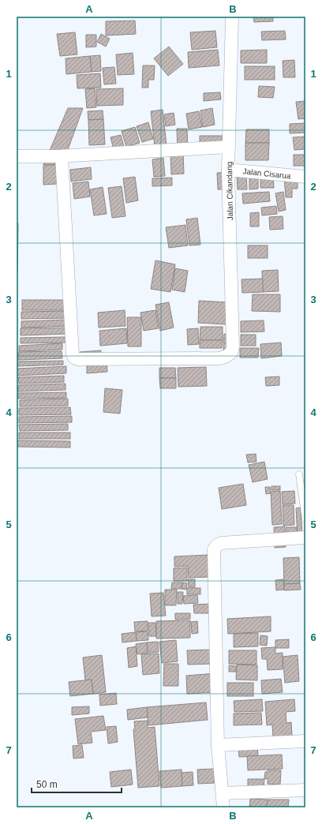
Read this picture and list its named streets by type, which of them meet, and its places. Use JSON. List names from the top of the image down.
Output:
{
  "streets": {
    "street": ["Jalan Cisarua", "Jalan Cikandang"]
  },
  "crossings": [
    ["Jalan Cisarua", "Jalan Cikandang"]
  ],
  "scale_bar": "50 m",
  "grid": {
    "columns": ["A", "B"],
    "rows": [
      "1",
      "2",
      "3",
      "4",
      "5",
      "6",
      "7"
    ]
  }
}
